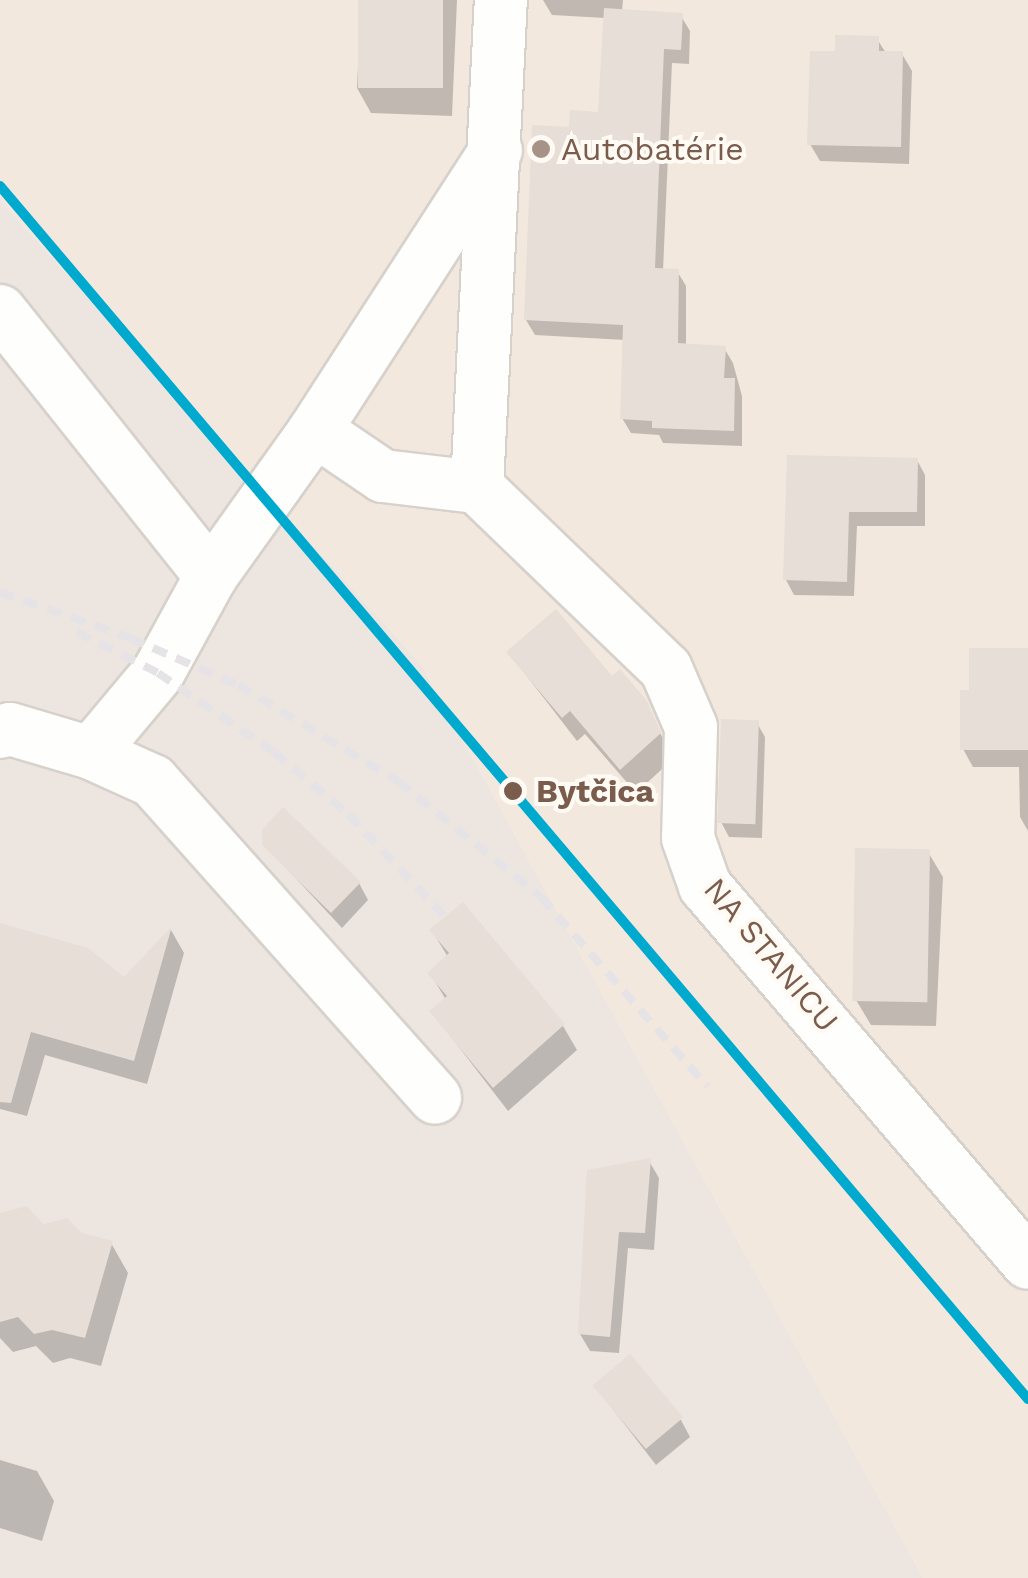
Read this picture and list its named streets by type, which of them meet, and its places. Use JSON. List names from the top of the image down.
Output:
{
  "streets": {
    "street": ["NA STANICU"]
  },
  "places": ["Autobatérie", "Bytčica"]
}
